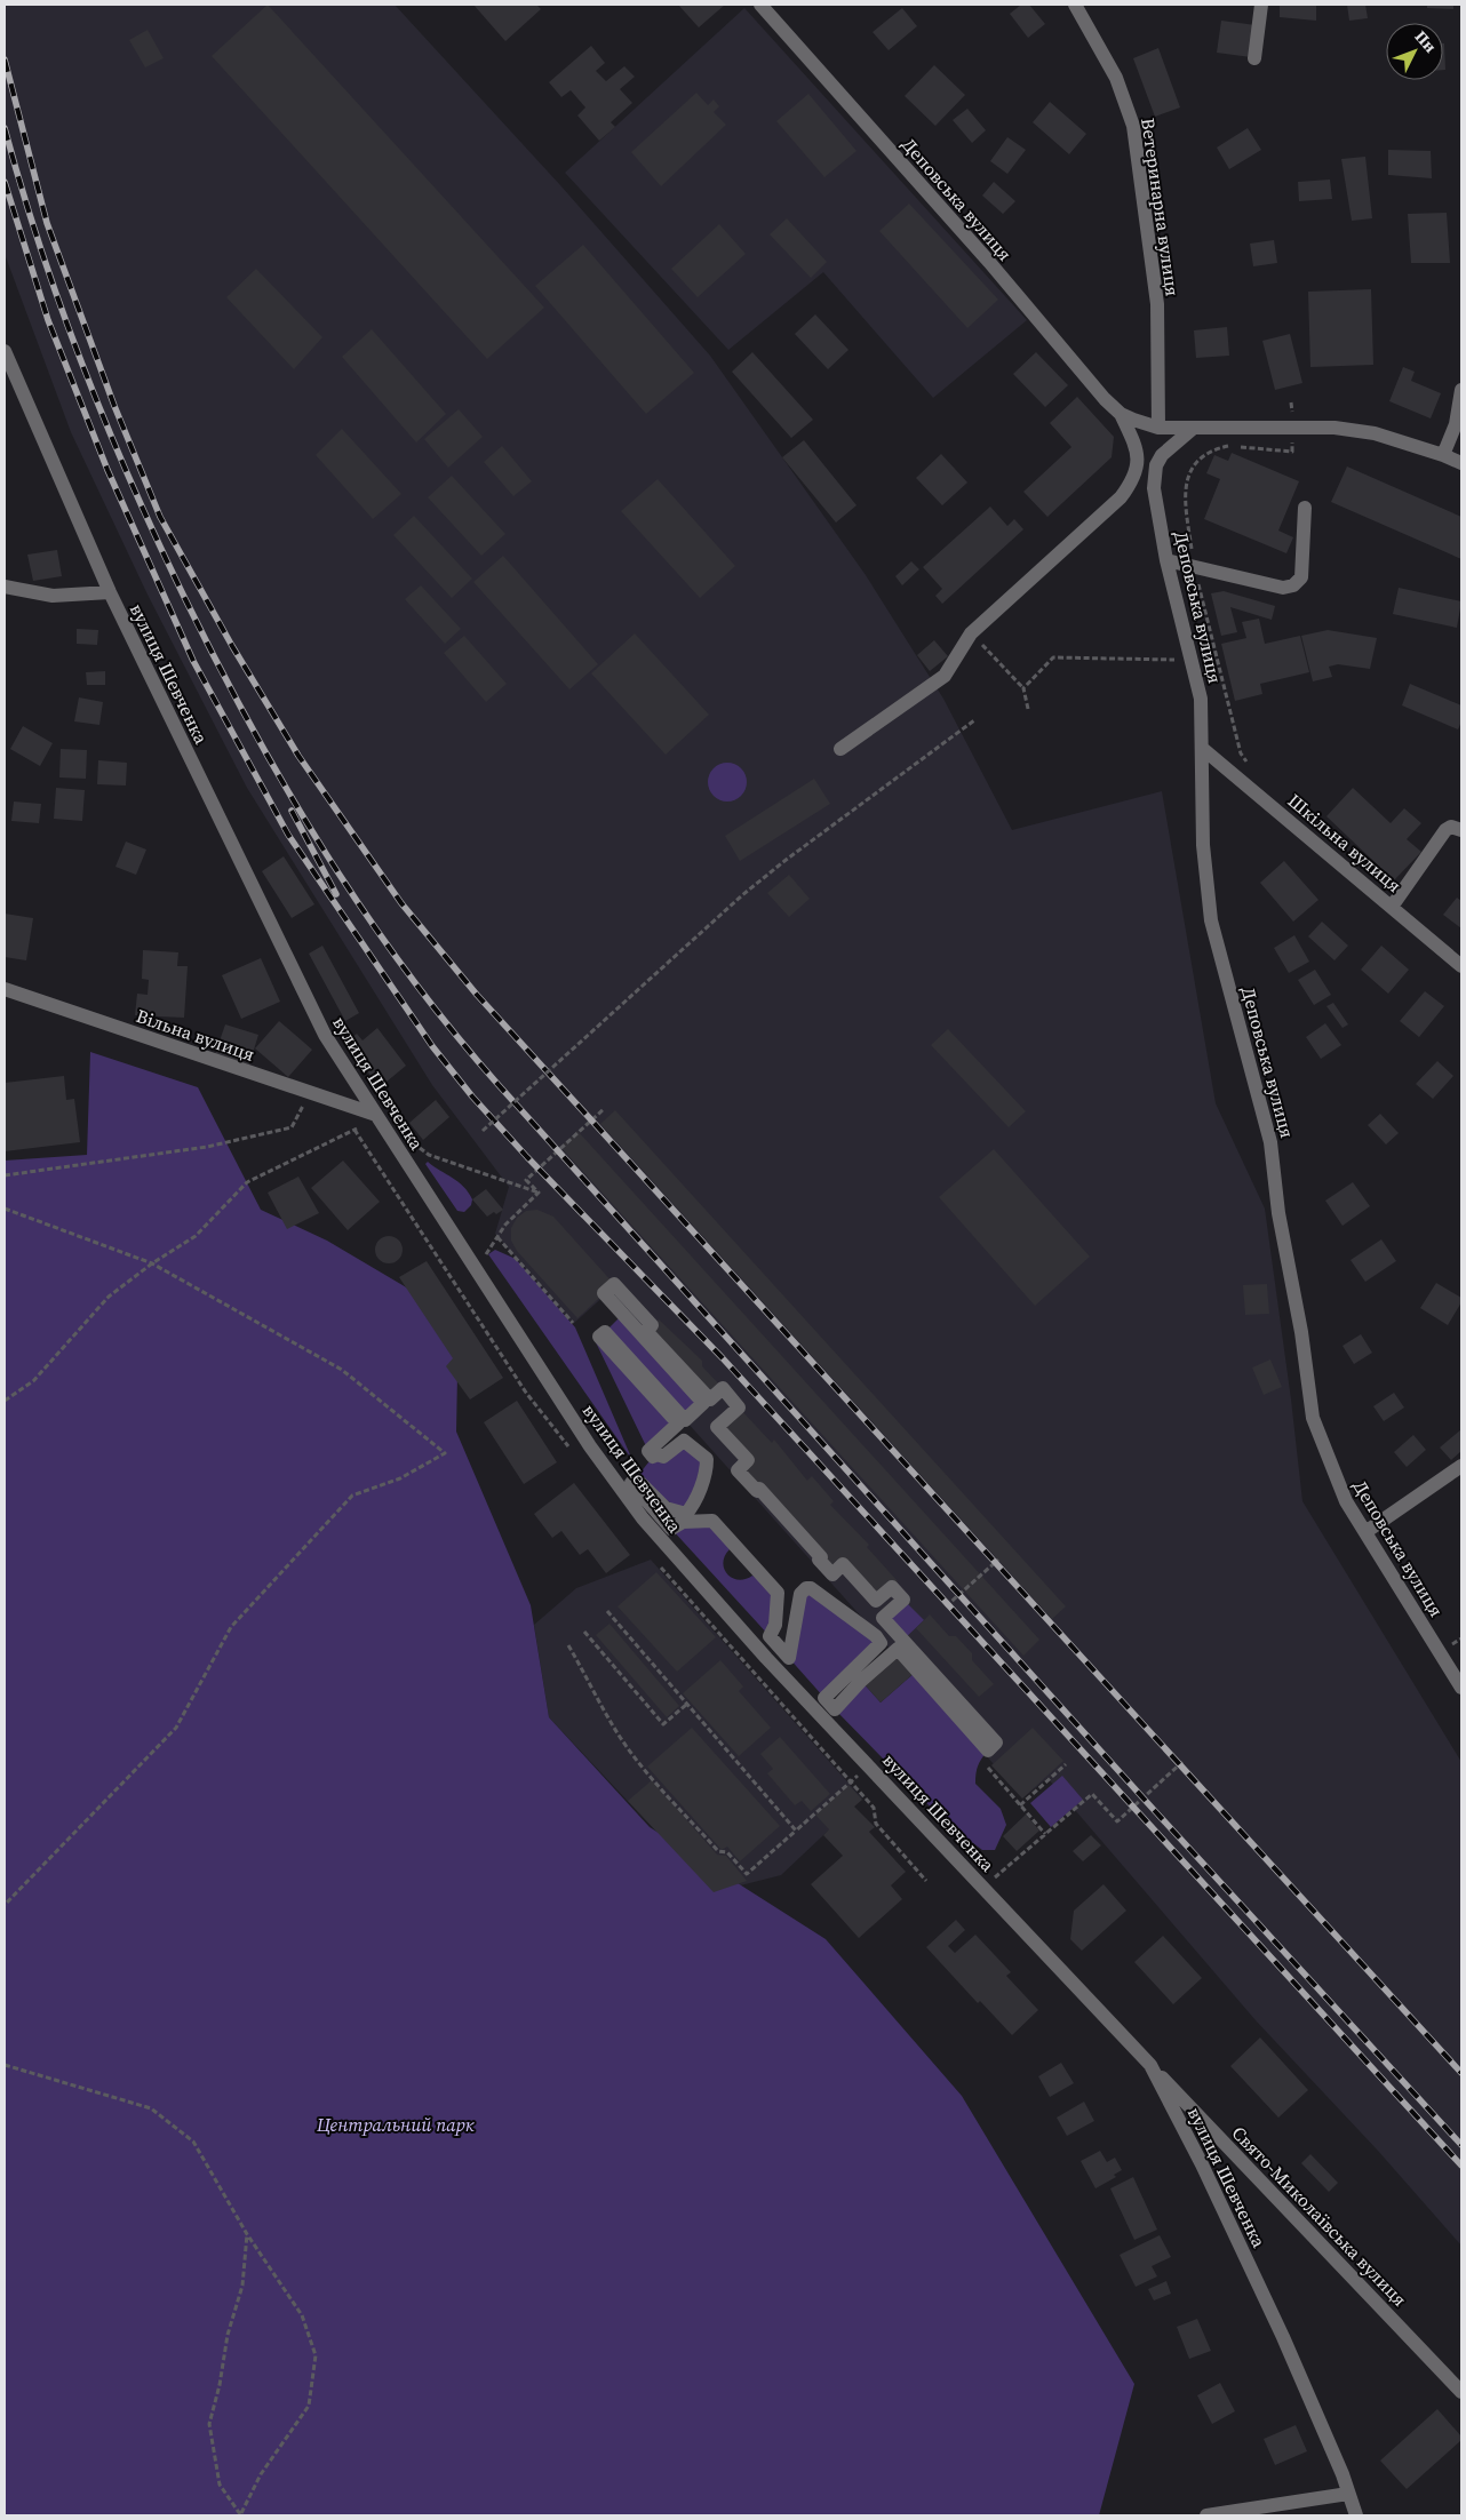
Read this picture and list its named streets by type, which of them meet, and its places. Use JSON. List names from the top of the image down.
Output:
{
  "streets": {
    "street": [
      "Деповська вулиця",
      "Ветеринарна вулиця",
      "вулиця Шевченка",
      "Шкільна вулиця",
      "Вільна вулиця",
      "Свято-Миколаївська вулиця"
    ]
  },
  "crossings": [
    ["Деповська вулиця", "Ветеринарна вулиця"],
    ["Деповська вулиця", "Шкільна вулиця"],
    ["вулиця Шевченка", "Вільна вулиця"],
    ["вулиця Шевченка", "Свято-Миколаївська вулиця"]
  ],
  "parks": ["Центральний парк"],
  "north": "top right"
}
